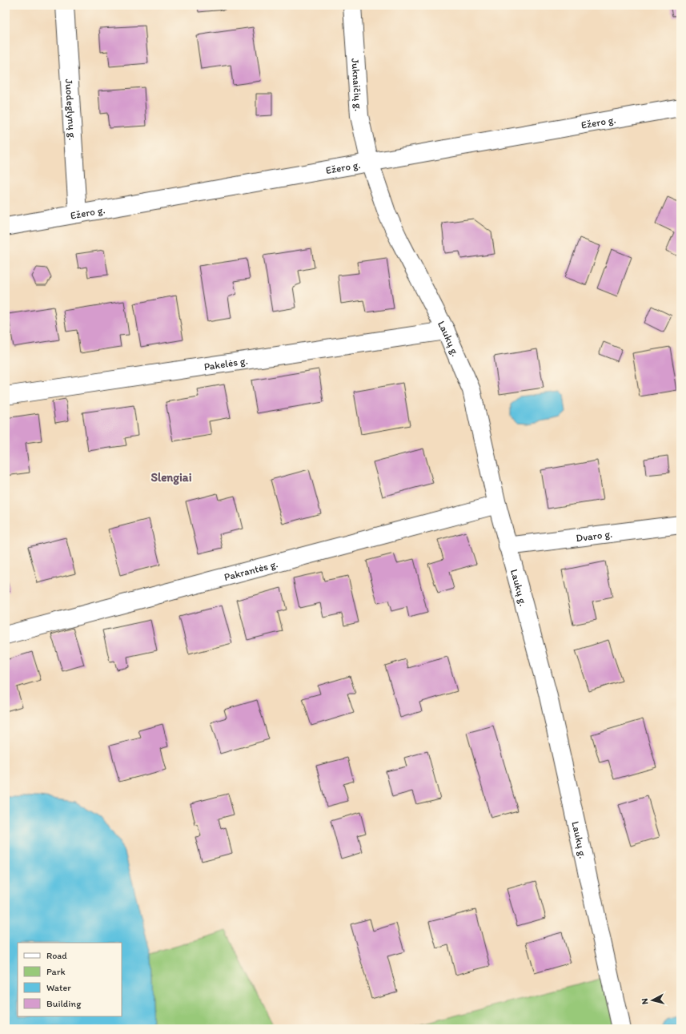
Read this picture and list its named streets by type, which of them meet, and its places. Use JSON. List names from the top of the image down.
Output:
{
  "streets": {
    "street": [
      "Juknaičių g.",
      "Juodeglynų g.",
      "Ežero g.",
      "Laukų g.",
      "Pakelės g.",
      "Dvaro g.",
      "Pakrantės g."
    ]
  },
  "crossings": [
    ["Juknaičių g.", "Ežero g."],
    ["Juknaičių g.", "Laukų g."],
    ["Juodeglynų g.", "Ežero g."],
    ["Ežero g.", "Laukų g."],
    ["Laukų g.", "Pakelės g."],
    ["Laukų g.", "Dvaro g."],
    ["Laukų g.", "Pakrantės g."]
  ],
  "districts": ["Slengiai"],
  "legend": [
    "Road",
    "Park",
    "Water",
    "Building"
  ],
  "north": "left"
}
